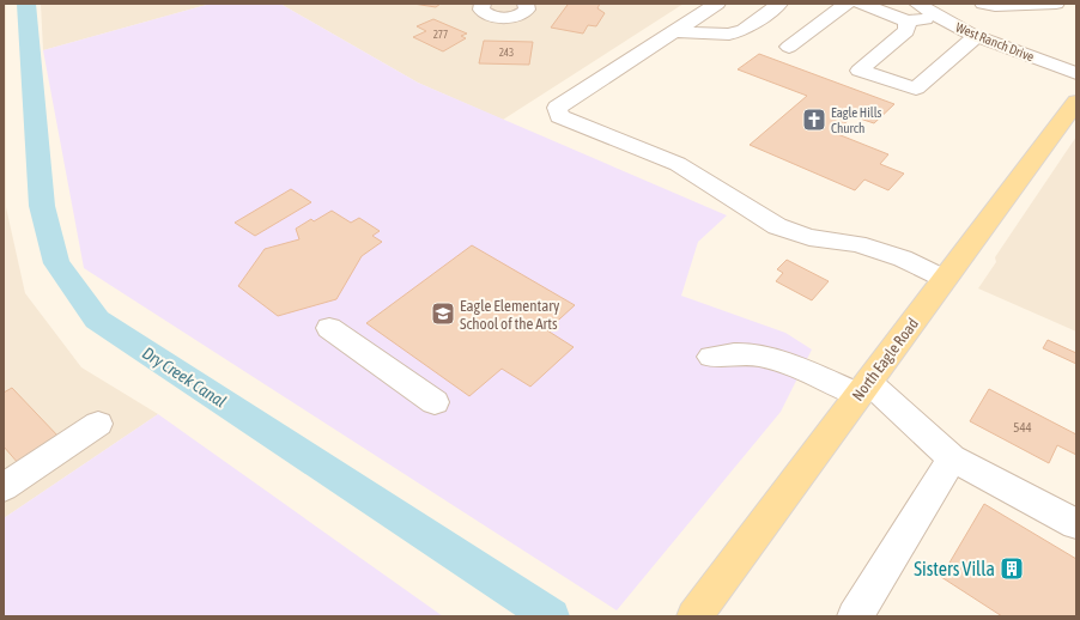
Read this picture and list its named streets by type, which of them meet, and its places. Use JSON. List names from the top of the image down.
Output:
{
  "streets": {
    "main road": ["North Eagle Road"],
    "street": ["West Ranch Drive"]
  },
  "water": ["Dry Creek Canal"],
  "places": {
    "church": ["Eagle Hills Church"],
    "school or university": ["Eagle Elementary School of the Arts"],
    "building": ["Sisters Villa"]
  },
  "house_numbers": ["277", "243", "544"]
}
